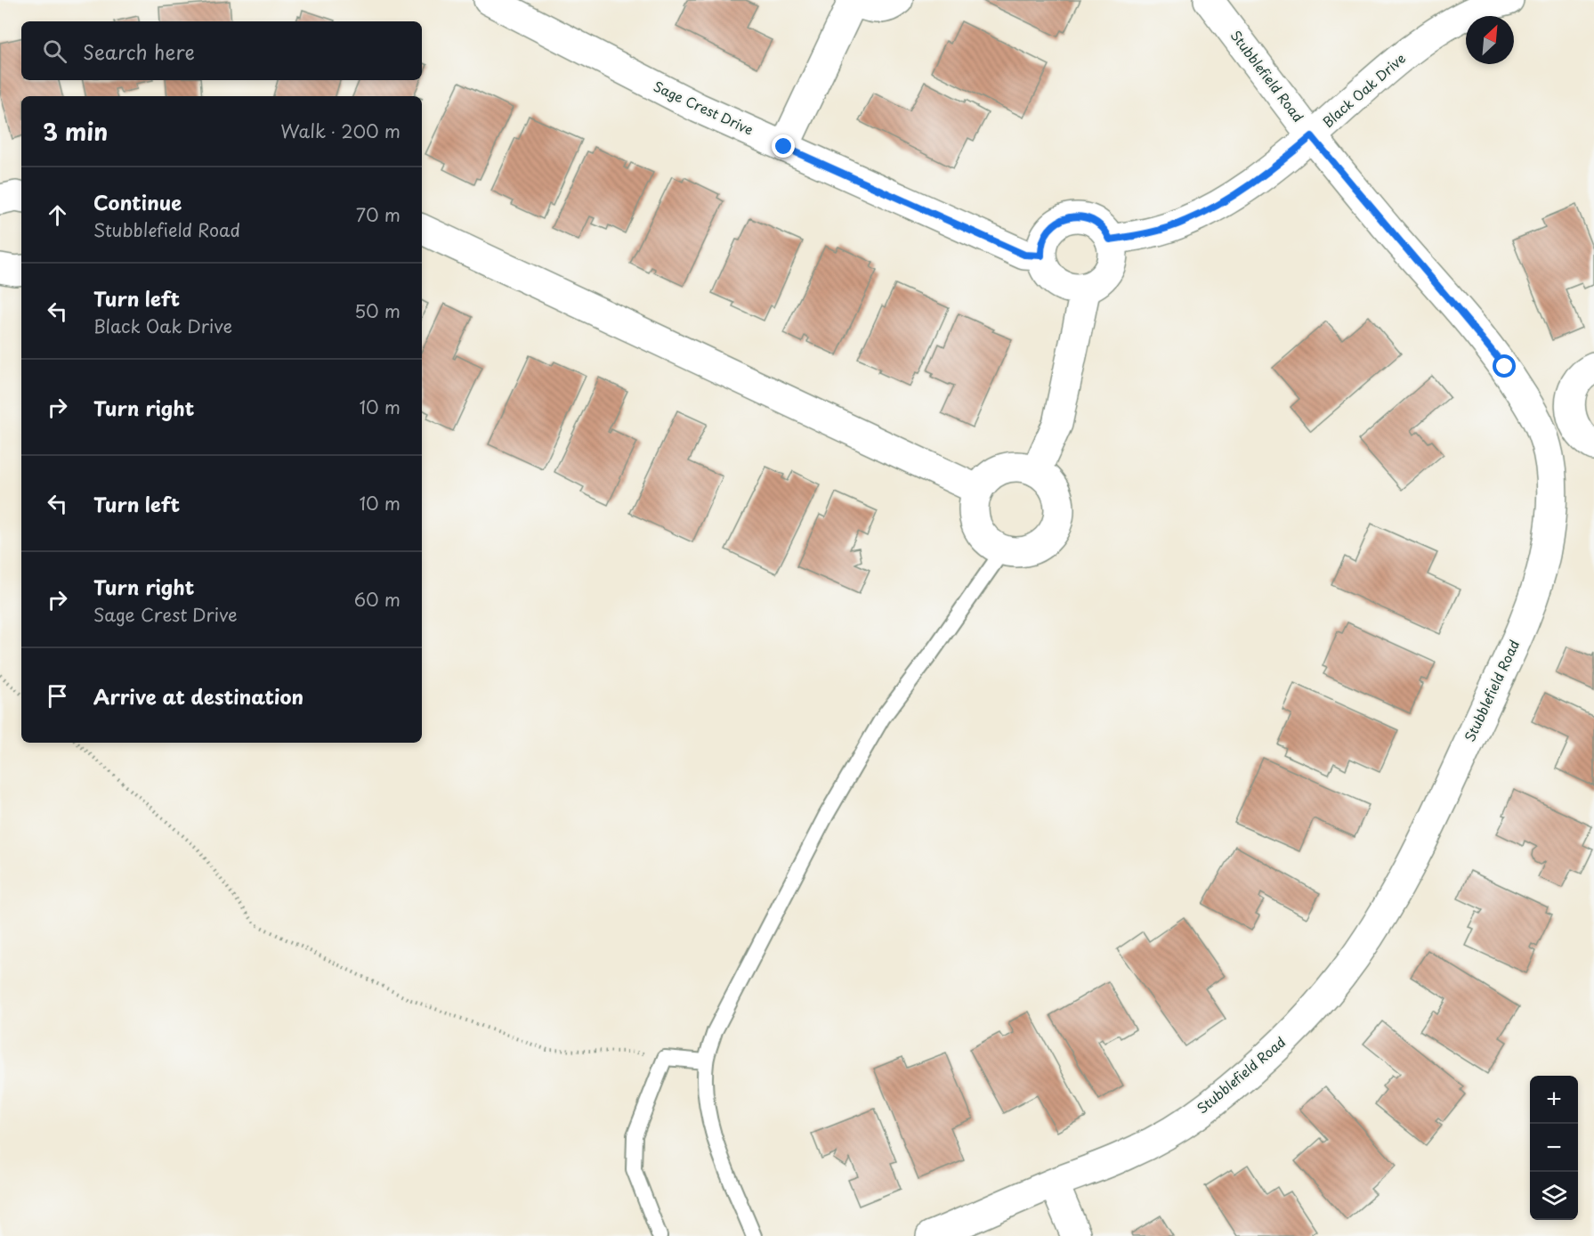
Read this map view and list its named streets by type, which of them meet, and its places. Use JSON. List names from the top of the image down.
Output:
{
  "streets": {
    "street": ["Stubblefield Road", "Black Oak Drive", "Sage Crest Drive"]
  },
  "crossings": [
    ["Stubblefield Road", "Black Oak Drive"],
    ["Black Oak Drive", "Sage Crest Drive"]
  ],
  "north": "top right",
  "page": {
    "search": "Search here",
    "heading": ["3 min", "Walk · 200 m"],
    "list": [
      ["Continue", "Stubblefield Road", "70 m"],
      ["Turn left", "Black Oak Drive", "50 m"],
      ["Turn right", "10 m"],
      ["Turn left", "10 m"],
      ["Turn right", "Sage Crest Drive", "60 m"],
      "Arrive at destination"
    ],
    "map_buttons": ["+", "−"]
  }
}
